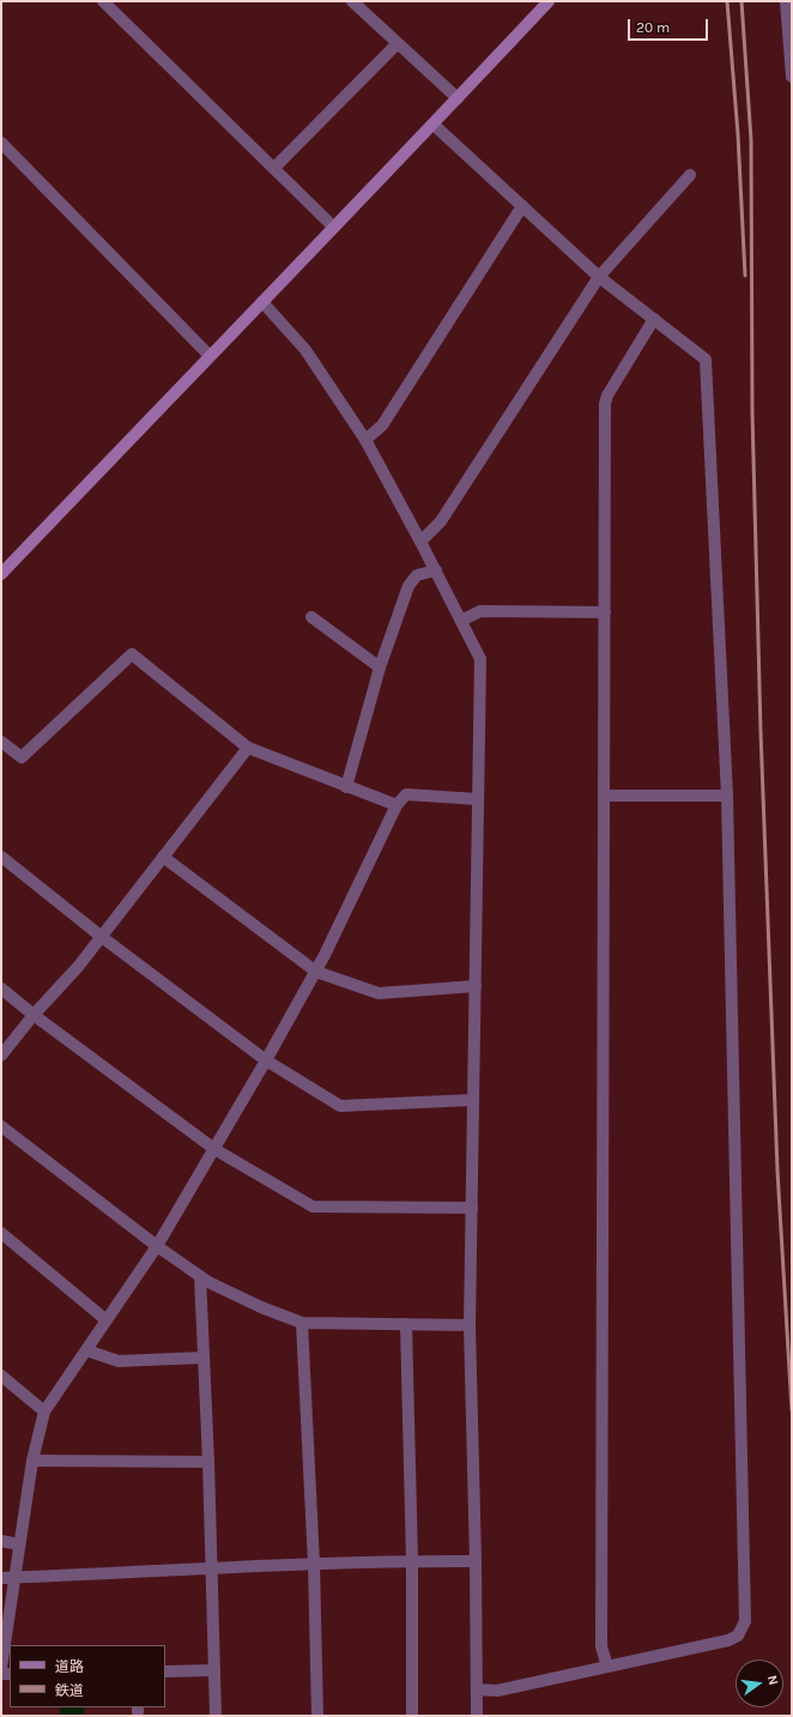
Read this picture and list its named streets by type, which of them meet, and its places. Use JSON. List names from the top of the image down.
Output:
{
  "legend": ["道路", "鉄道"],
  "scale_bar": "20 m",
  "north": "right"
}
